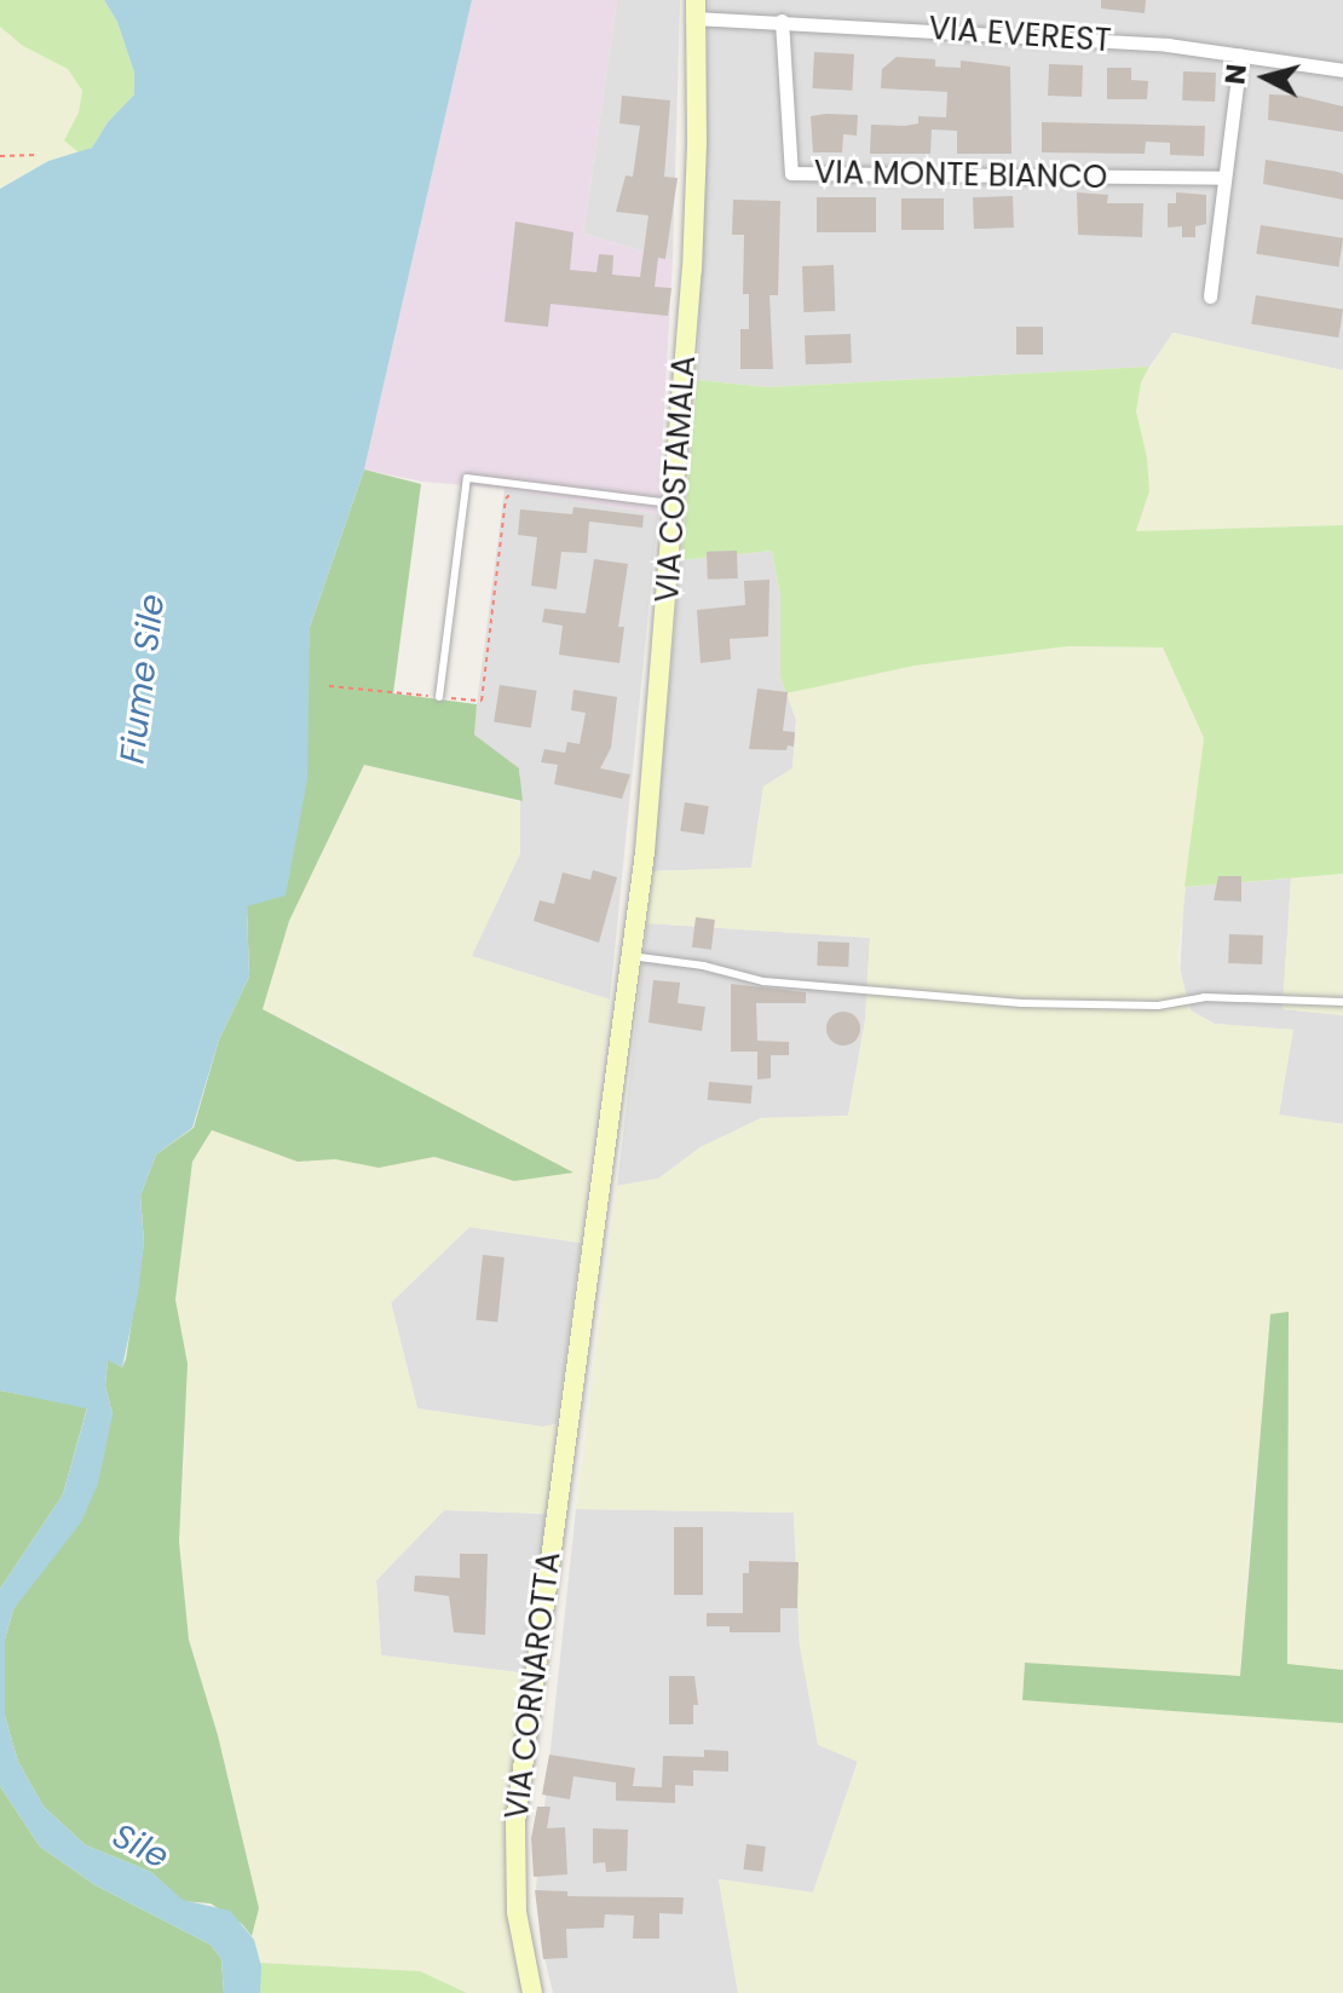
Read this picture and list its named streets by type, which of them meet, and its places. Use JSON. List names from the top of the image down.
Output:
{
  "streets": {
    "main road": ["VIA COSTAMALA", "VIA CORNAROTTA"],
    "street": ["VIA EVEREST", "VIA MONTE BIANCO"]
  },
  "crossings": [
    ["VIA EVEREST", "VIA MONTE BIANCO"],
    ["VIA EVEREST", "VIA COSTAMALA"],
    ["VIA COSTAMALA", "VIA CORNAROTTA"]
  ],
  "water": ["Fiume Sile", "Sile"],
  "north": "left"
}
